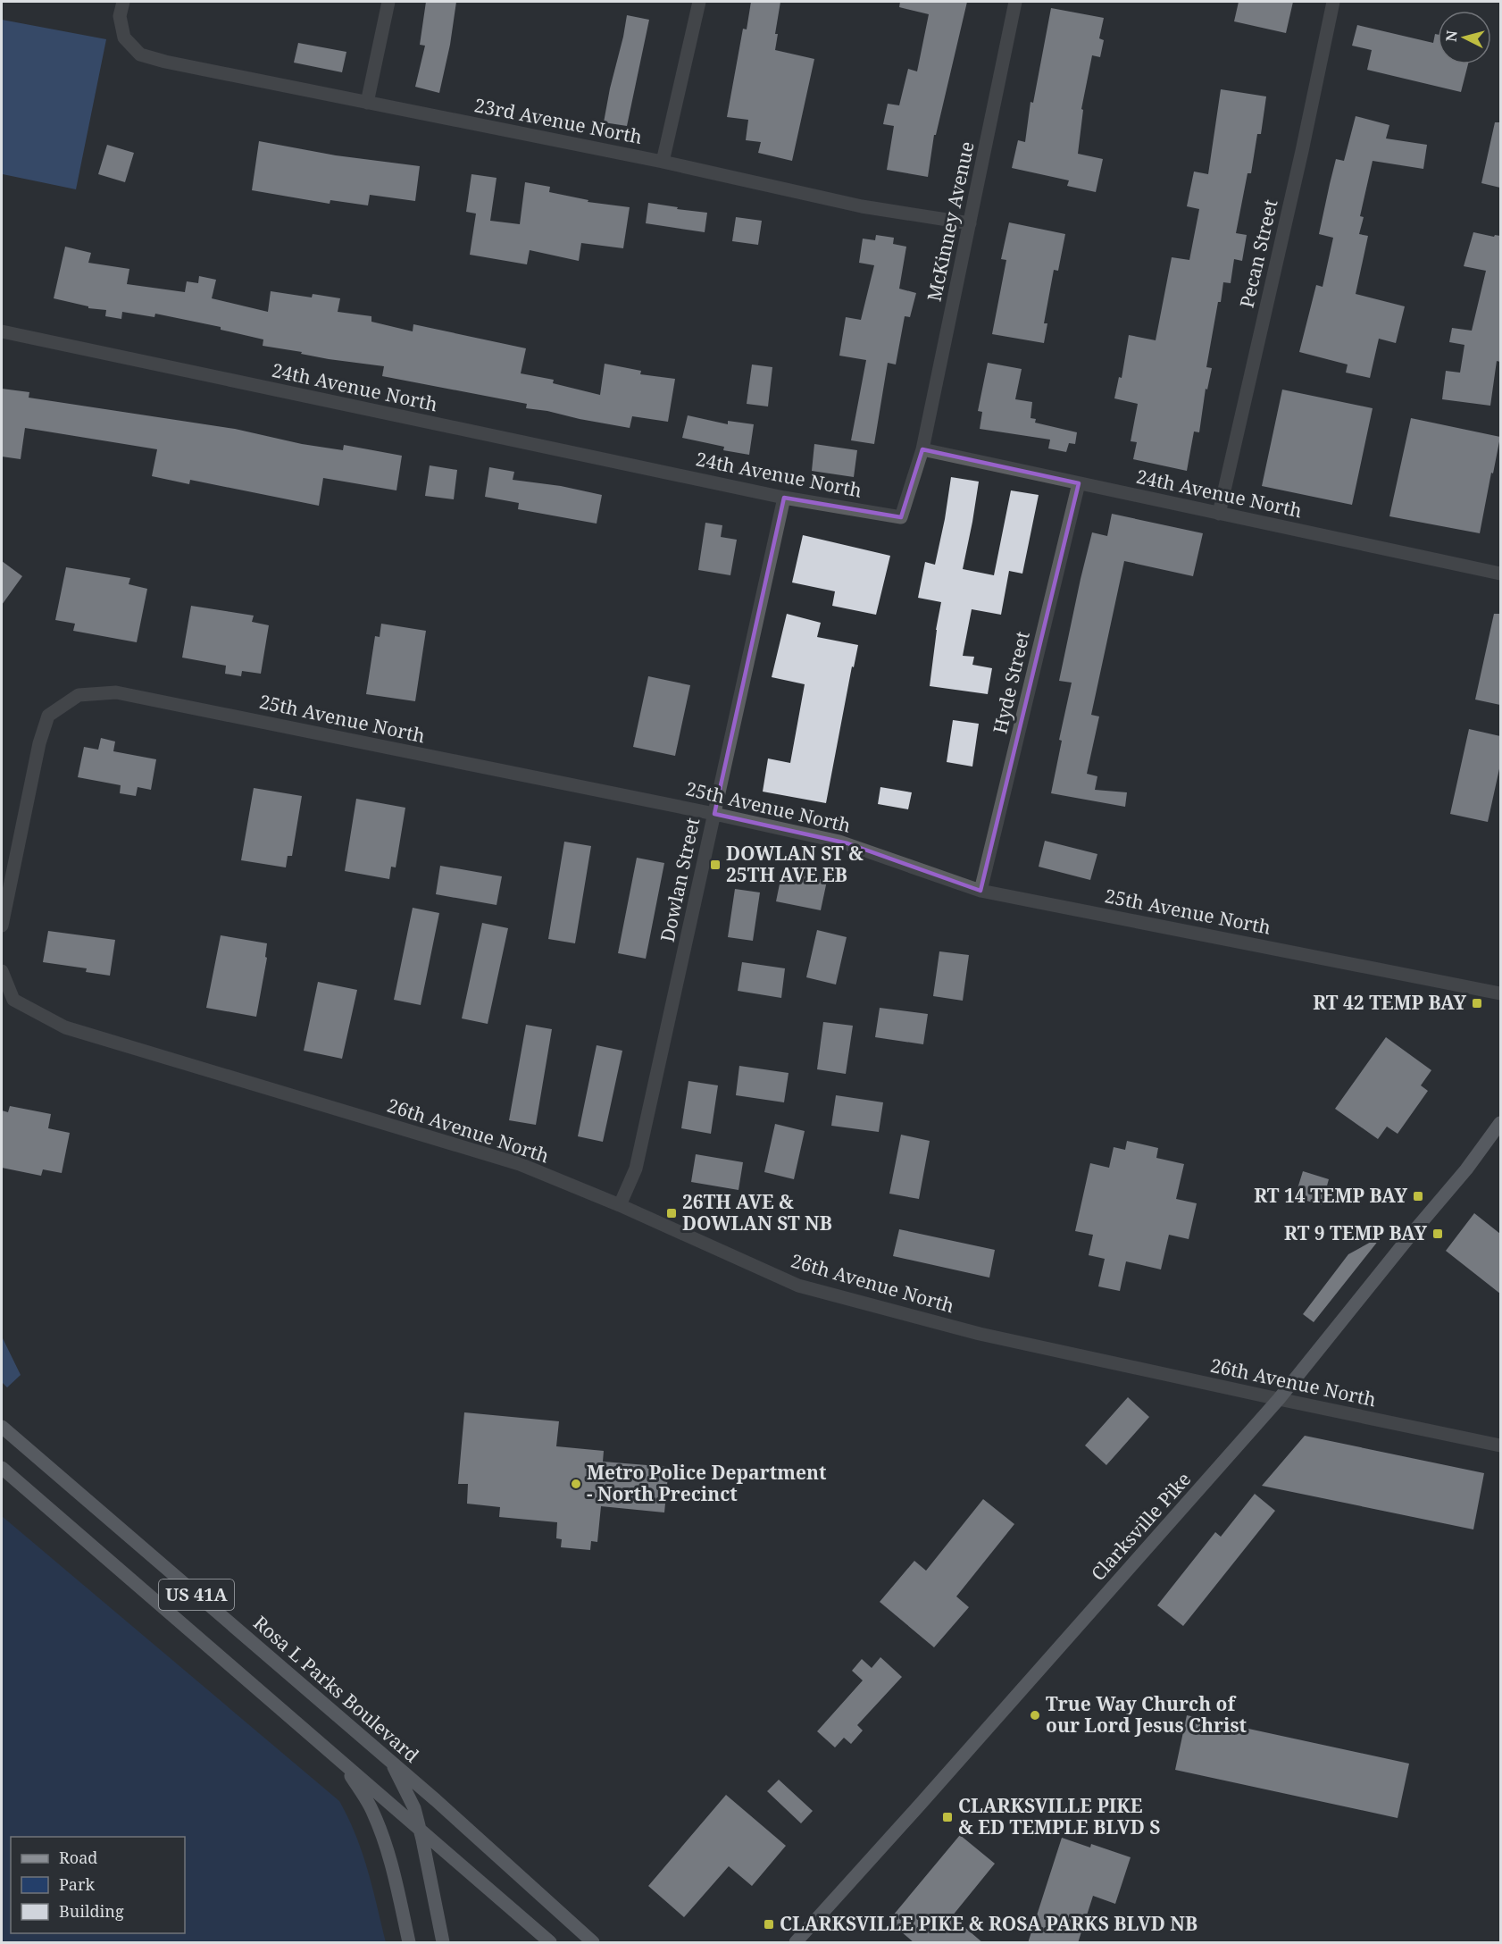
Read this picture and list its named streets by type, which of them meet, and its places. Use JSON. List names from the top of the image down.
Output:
{
  "streets": {
    "main road": ["Clarksville Pike", "US 41A", "Rosa L Parks Boulevard"],
    "street": [
      "23rd Avenue North",
      "McKinney Avenue",
      "Pecan Street",
      "24th Avenue North",
      "Hyde Street",
      "25th Avenue North",
      "Dowlan Street",
      "26th Avenue North"
    ]
  },
  "crossings": [
    ["23rd Avenue North", "McKinney Avenue"],
    ["McKinney Avenue", "24th Avenue North"],
    ["Pecan Street", "24th Avenue North"],
    ["24th Avenue North", "Hyde Street"],
    ["24th Avenue North", "Dowlan Street"],
    ["Hyde Street", "25th Avenue North"],
    ["25th Avenue North", "Dowlan Street"],
    ["Dowlan Street", "26th Avenue North"],
    ["26th Avenue North", "Clarksville Pike"],
    ["US 41A", "Rosa L Parks Boulevard"]
  ],
  "places": {
    "transit": [
      "DOWLAN ST & 25TH AVE EB",
      "RT 42 TEMP BAY",
      "RT 14 TEMP BAY",
      "26TH AVE & DOWLAN ST NB",
      "RT 9 TEMP BAY",
      "CLARKSVILLE PIKE & ED TEMPLE BLVD S",
      "CLARKSVILLE PIKE & ROSA PARKS BLVD NB"
    ],
    "other": ["Metro Police Department - North Precinct", "True Way Church of our Lord Jesus Christ"]
  },
  "legend": ["Road", "Park", "Building"],
  "north": "left"
}
